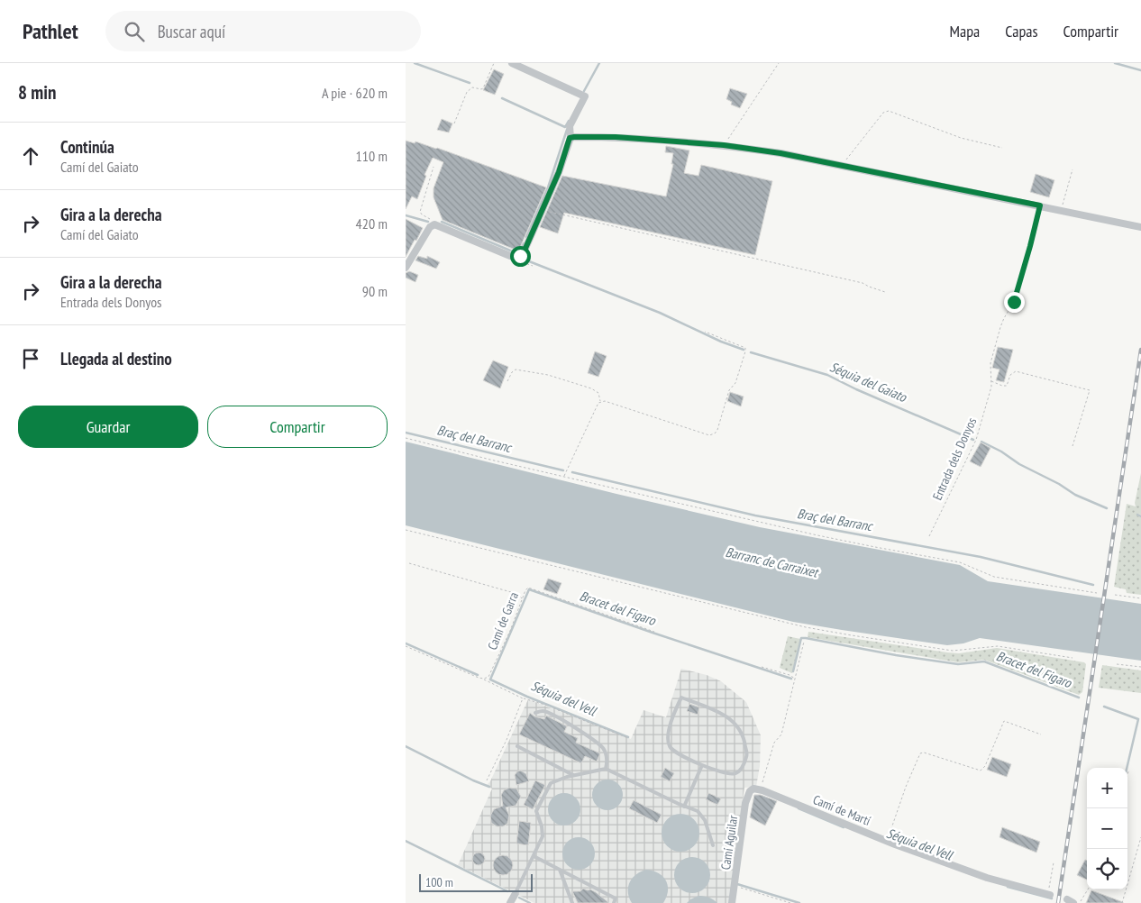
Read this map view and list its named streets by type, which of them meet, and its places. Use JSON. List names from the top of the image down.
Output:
{
  "streets": {
    "street": ["Camí de Martí", "Camí Aguilar"],
    "path": ["Entrada dels Donyos", "Camí de Garra"]
  },
  "crossings": [
    ["Camí de Martí", "Camí Aguilar"]
  ],
  "water": [
    "Séquia del Gaiato",
    "Braç del Barranc",
    "Barranc de Carraixet",
    "Bracet del Figaro",
    "Séquia del Vell"
  ],
  "scale_bar": "100 m",
  "page": {
    "header": "Pathlet",
    "search": "Buscar aquí",
    "nav": ["Mapa", "Capas", "Compartir"],
    "heading": ["8 min", "A pie · 620 m"],
    "list": [
      ["Continúa", "Camí del Gaiato", "110 m"],
      ["Gira a la derecha", "Camí del Gaiato", "420 m"],
      ["Gira a la derecha", "Entrada dels Donyos", "90 m"],
      "Llegada al destino"
    ],
    "buttons": ["Guardar", "Compartir"],
    "map_buttons": ["+", "−"],
    "scale": "100 m"
  }
}
